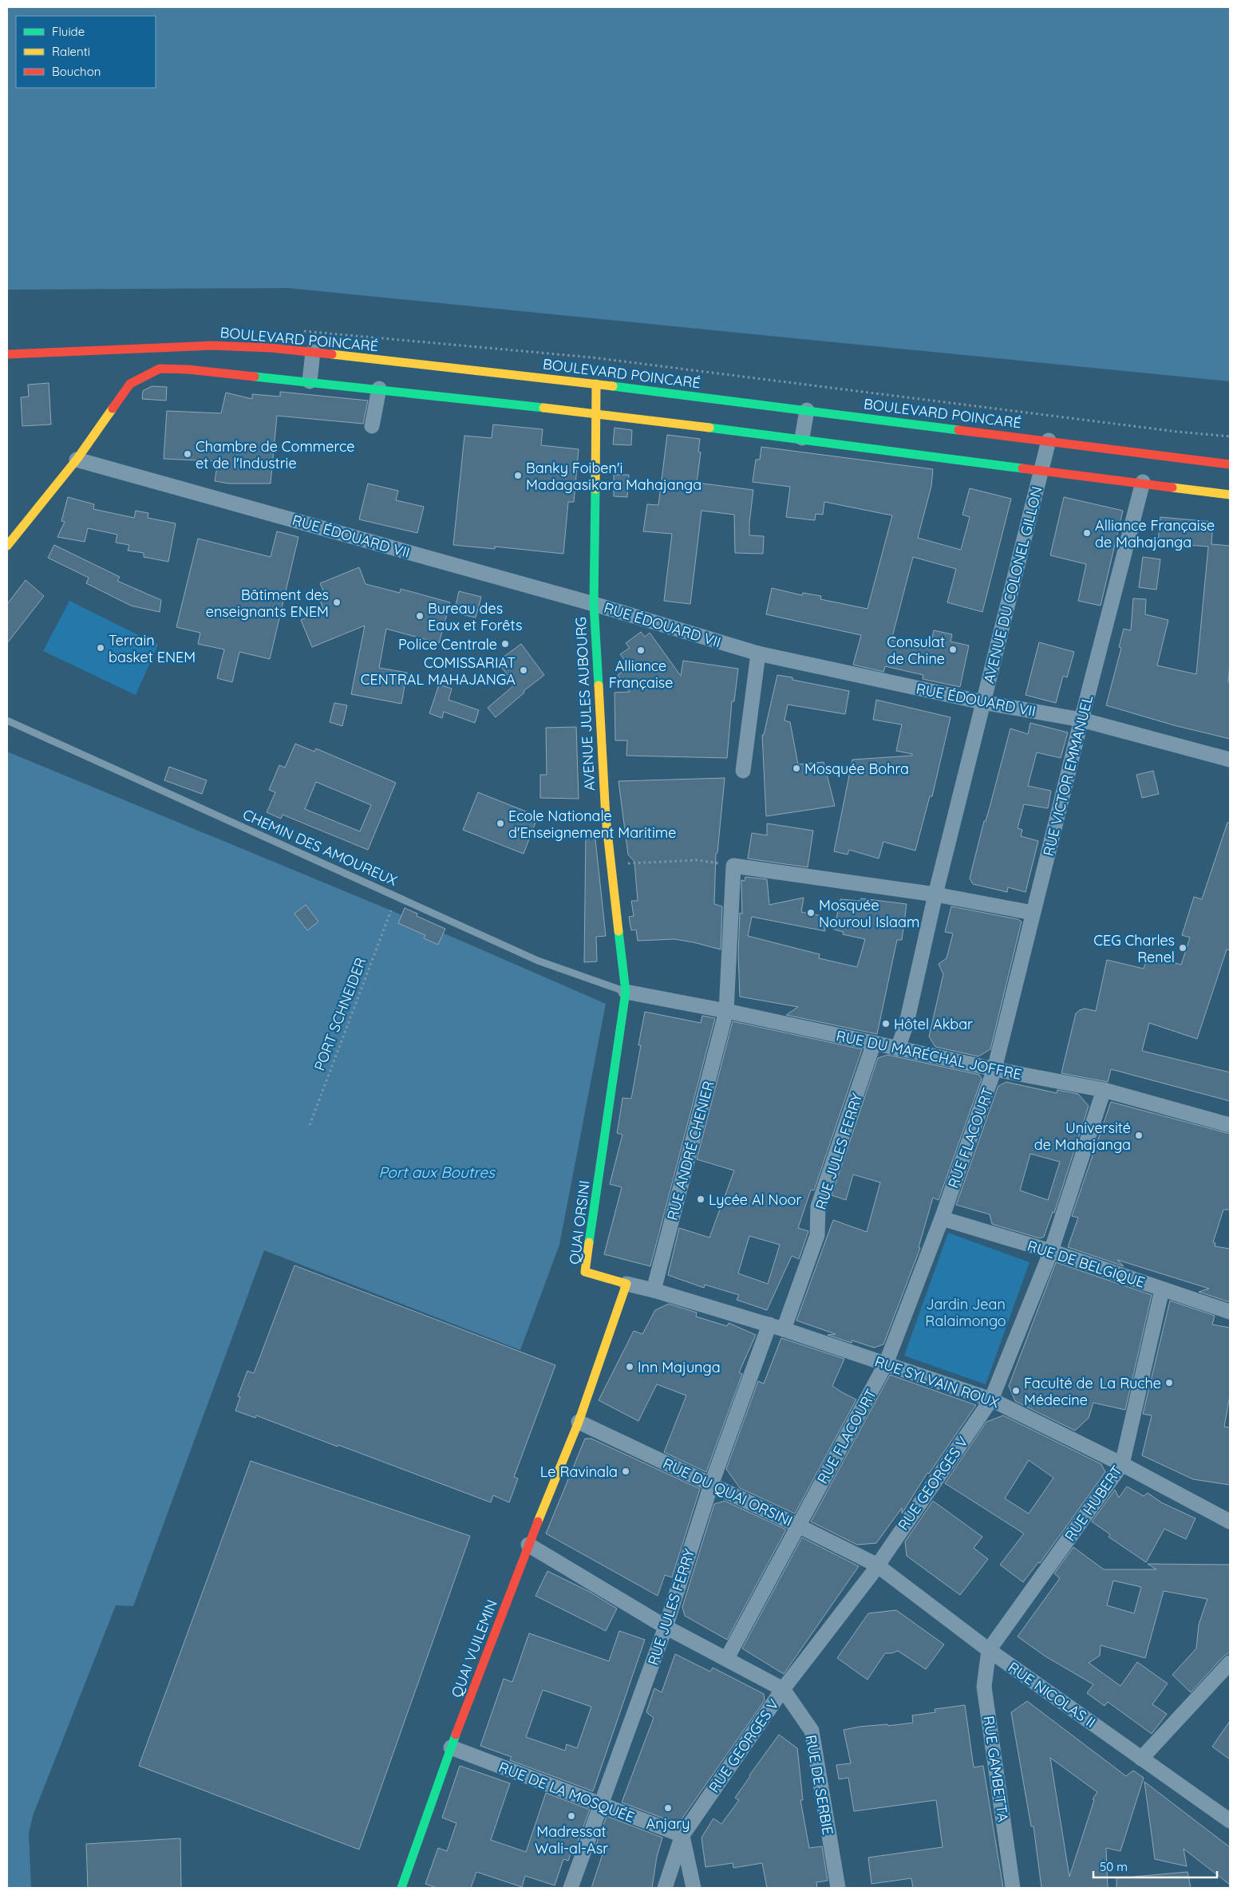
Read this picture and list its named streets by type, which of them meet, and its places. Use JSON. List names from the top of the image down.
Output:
{
  "streets": {
    "street": [
      "BOULEVARD POINCARÉ",
      "RUE ÉDOUARD VII",
      "AVENUE DU COLONEL GILLON",
      "AVENUE JULES AUBOURG",
      "RUE VICTOR EMMANUEL",
      "RUE DU MARÉCHAL JOFFRE",
      "RUE FLACOURT",
      "RUE ANDRÉ CHENIER",
      "RUE JULES FERRY",
      "QUAI ORSINI",
      "RUE DE BELGIQUE",
      "RUE SYLVAIN ROUX",
      "RUE GEORGES V",
      "RUE DU QUAI ORSINI",
      "RUE HUBERT",
      "QUAI VUILEMIN",
      "RUE NICOLAS II",
      "RUE GAMBETTA",
      "RUE DE SERBIE",
      "RUE DE LA MOSQUÉE"
    ],
    "lane": ["CHEMIN DES AMOUREUX"],
    "path": ["PORT SCHNEIDER"]
  },
  "crossings": [
    ["BOULEVARD POINCARÉ", "AVENUE DU COLONEL GILLON"],
    ["BOULEVARD POINCARÉ", "AVENUE JULES AUBOURG"],
    ["RUE ÉDOUARD VII", "AVENUE DU COLONEL GILLON"],
    ["RUE ÉDOUARD VII", "AVENUE JULES AUBOURG"],
    ["RUE ÉDOUARD VII", "RUE VICTOR EMMANUEL"],
    ["AVENUE DU COLONEL GILLON", "RUE DU MARÉCHAL JOFFRE"],
    ["AVENUE JULES AUBOURG", "CHEMIN DES AMOUREUX"],
    ["AVENUE JULES AUBOURG", "RUE DU MARÉCHAL JOFFRE"],
    ["AVENUE JULES AUBOURG", "QUAI ORSINI"],
    ["RUE VICTOR EMMANUEL", "RUE DU MARÉCHAL JOFFRE"],
    ["RUE VICTOR EMMANUEL", "RUE FLACOURT"],
    ["CHEMIN DES AMOUREUX", "RUE DU MARÉCHAL JOFFRE"],
    ["CHEMIN DES AMOUREUX", "QUAI ORSINI"],
    ["RUE DU MARÉCHAL JOFFRE", "RUE FLACOURT"],
    ["RUE DU MARÉCHAL JOFFRE", "RUE ANDRÉ CHENIER"],
    ["RUE DU MARÉCHAL JOFFRE", "RUE JULES FERRY"],
    ["RUE DU MARÉCHAL JOFFRE", "QUAI ORSINI"],
    ["RUE DU MARÉCHAL JOFFRE", "RUE GEORGES V"],
    ["RUE FLACOURT", "RUE DE BELGIQUE"],
    ["RUE FLACOURT", "RUE SYLVAIN ROUX"],
    ["RUE FLACOURT", "RUE DU QUAI ORSINI"],
    ["RUE ANDRÉ CHENIER", "RUE SYLVAIN ROUX"],
    ["RUE JULES FERRY", "RUE SYLVAIN ROUX"],
    ["RUE JULES FERRY", "RUE DU QUAI ORSINI"],
    ["RUE JULES FERRY", "RUE DE LA MOSQUÉE"],
    ["QUAI ORSINI", "RUE SYLVAIN ROUX"],
    ["RUE DE BELGIQUE", "RUE GEORGES V"],
    ["RUE DE BELGIQUE", "RUE HUBERT"],
    ["RUE SYLVAIN ROUX", "RUE GEORGES V"],
    ["RUE SYLVAIN ROUX", "RUE HUBERT"],
    ["RUE GEORGES V", "RUE DU QUAI ORSINI"],
    ["RUE GEORGES V", "RUE NICOLAS II"],
    ["RUE GEORGES V", "RUE DE SERBIE"],
    ["RUE GEORGES V", "RUE DE LA MOSQUÉE"],
    ["RUE DU QUAI ORSINI", "QUAI VUILEMIN"],
    ["RUE DU QUAI ORSINI", "RUE NICOLAS II"],
    ["RUE HUBERT", "RUE NICOLAS II"],
    ["RUE HUBERT", "RUE GAMBETTA"],
    ["QUAI VUILEMIN", "RUE DE LA MOSQUÉE"],
    ["RUE NICOLAS II", "RUE GAMBETTA"]
  ],
  "water": ["Port aux Boutres"],
  "parks": ["Jardin Jean Ralaimongo"],
  "places": [
    "Chambre de Commerce et de l'Industrie",
    "Banky Foiben'i Madagasikara Mahajanga",
    "Alliance Française de Mahajanga",
    "Bâtiment des enseignants ENEM",
    "Bureau des Eaux et Forêts",
    "Police Centrale",
    "Terrain basket ENEM",
    "Consulat de Chine",
    "Alliance Française",
    "COMISSARIAT CENTRAL MAHAJANGA",
    "Mosquée Bohra",
    "Ecole Nationale d'Enseignement Maritime",
    "Mosquée Nouroul Islaam",
    "CEG Charles Renel",
    "Hôtel Akbar",
    "Université de Mahajanga",
    "Lycée Al Noor",
    "Inn Majunga",
    "La Ruche",
    "Faculté de Médecine",
    "Le Ravinala",
    "Anjary",
    "Madressat Wali-al-Asr"
  ],
  "legend": ["Fluide", "Ralenti", "Bouchon"],
  "scale_bar": "50 m"
}
